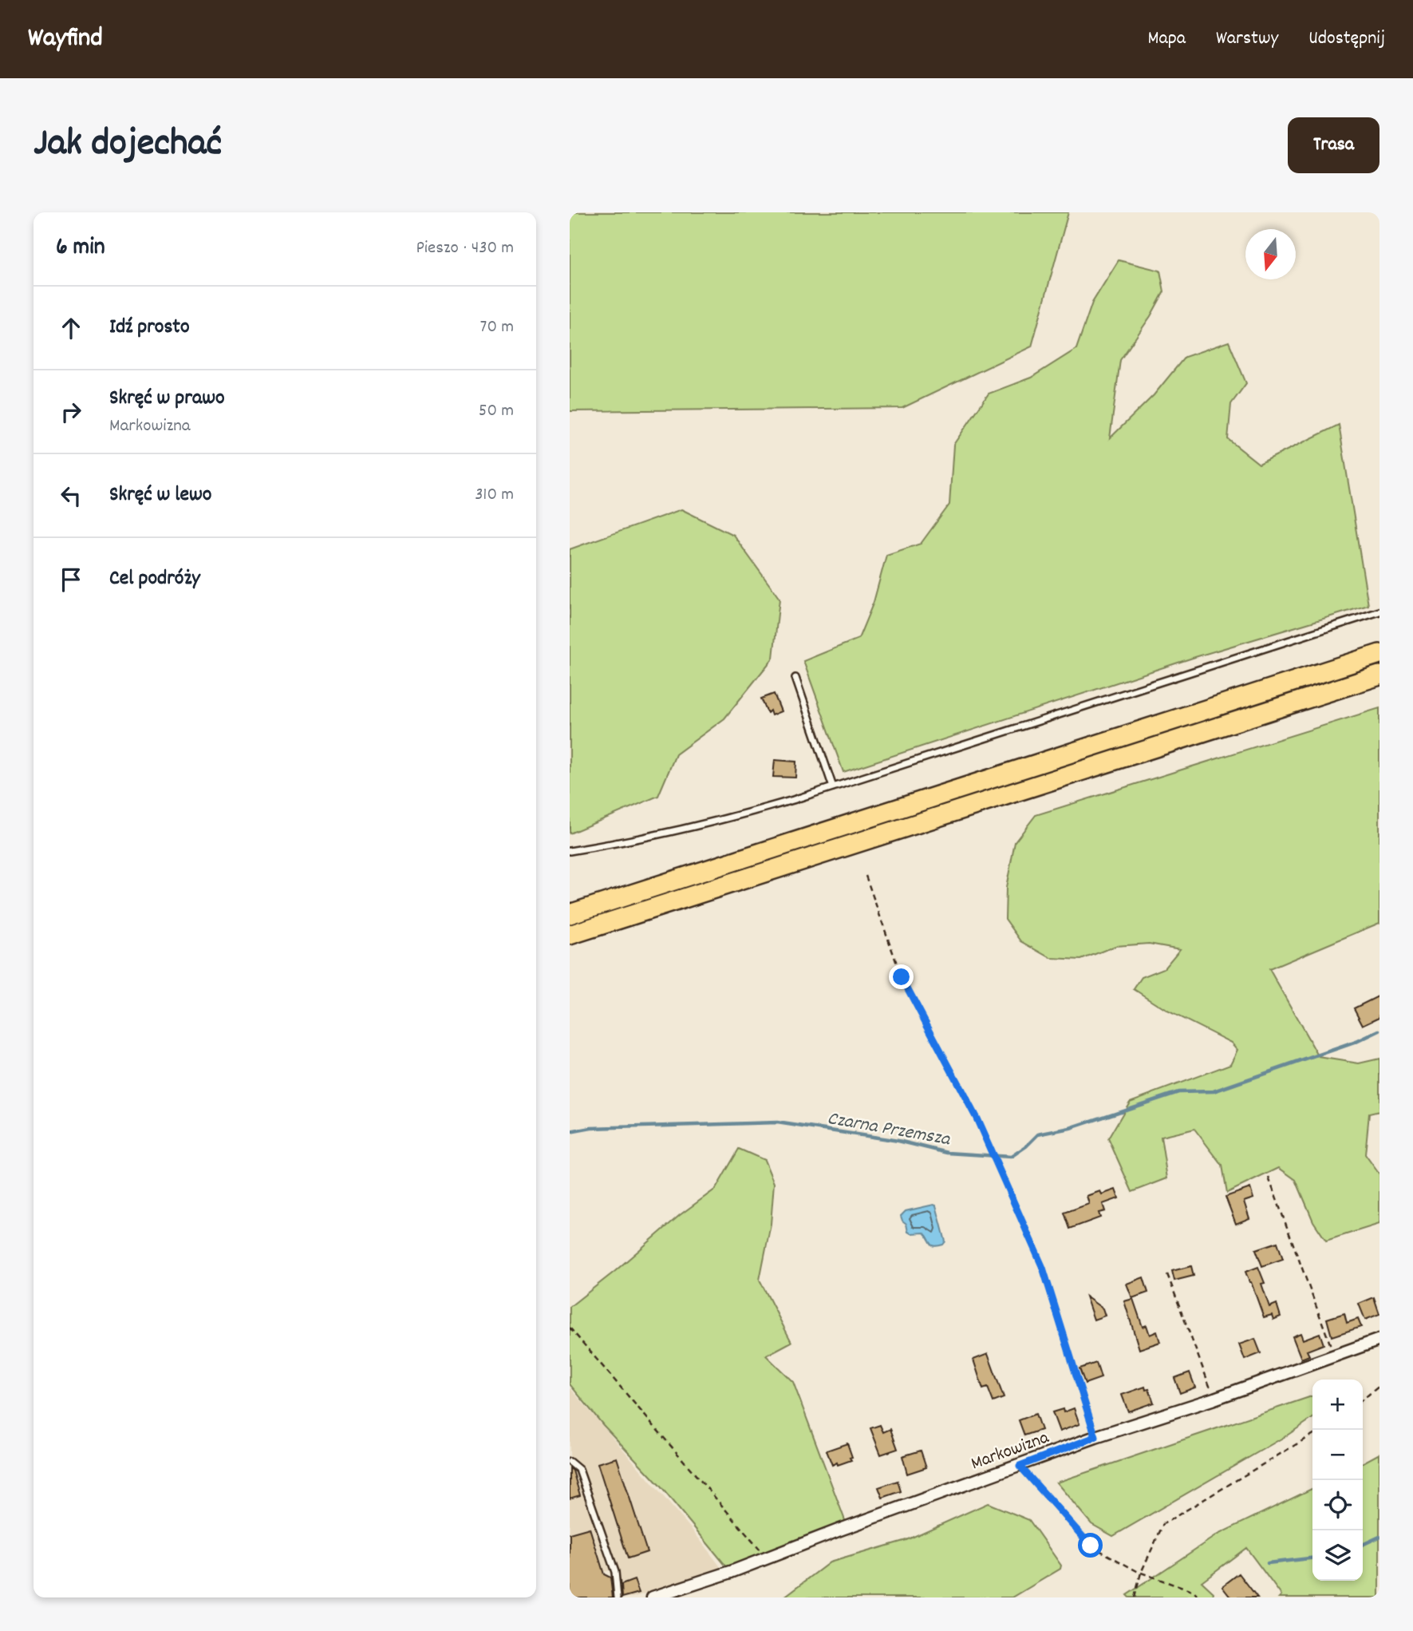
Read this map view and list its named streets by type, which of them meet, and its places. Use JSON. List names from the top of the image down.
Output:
{
  "streets": {
    "street": ["Markowizna"]
  },
  "water": ["Czarna Przemsza"],
  "north": "bottom",
  "page": {
    "header": "Wayfind",
    "nav": ["Mapa", "Warstwy", "Udostępnij"],
    "title": "Jak dojechać",
    "buttons": "Trasa",
    "heading": ["6 min", "Pieszo · 430 m"],
    "list": [
      ["Idź prosto", "70 m"],
      ["Skręć w prawo", "Markowizna", "50 m"],
      ["Skręć w lewo", "310 m"],
      "Cel podróży"
    ],
    "map_buttons": ["+", "−"]
  }
}
